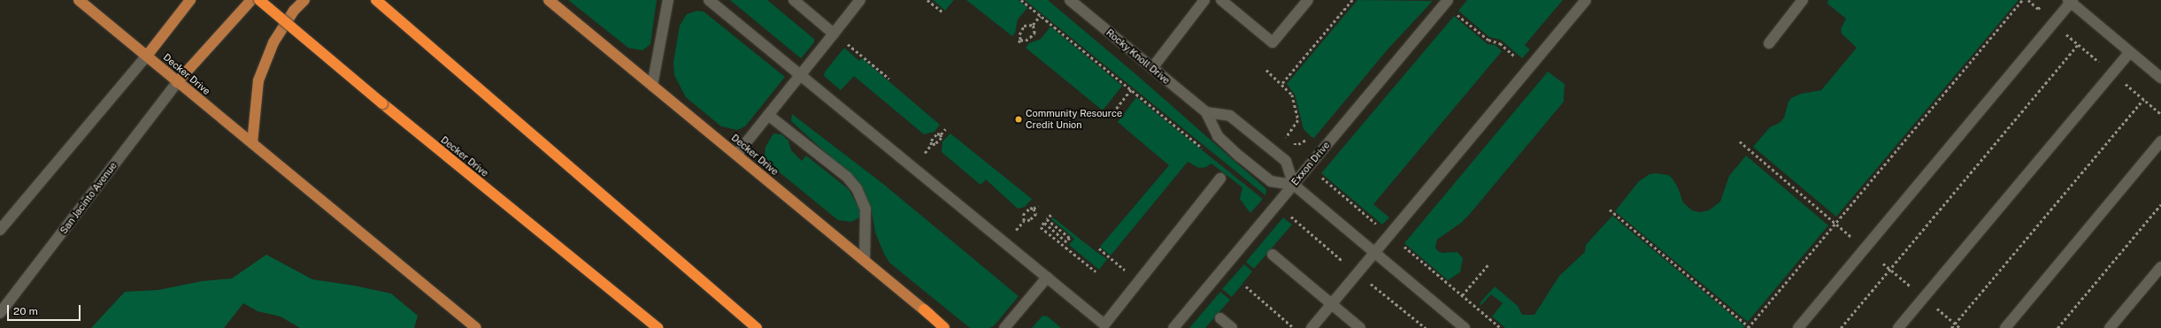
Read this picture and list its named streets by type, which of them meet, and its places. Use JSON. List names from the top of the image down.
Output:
{
  "streets": {
    "highway": ["Decker Drive"],
    "street": ["Rocky Knoll Drive", "Exxon Drive", "San Jacinto Avenue"]
  },
  "crossings": [
    ["Rocky Knoll Drive", "Exxon Drive"],
    ["Decker Drive", "San Jacinto Avenue"]
  ],
  "places": ["Community Resource Credit Union"],
  "scale_bar": "20 m"
}
